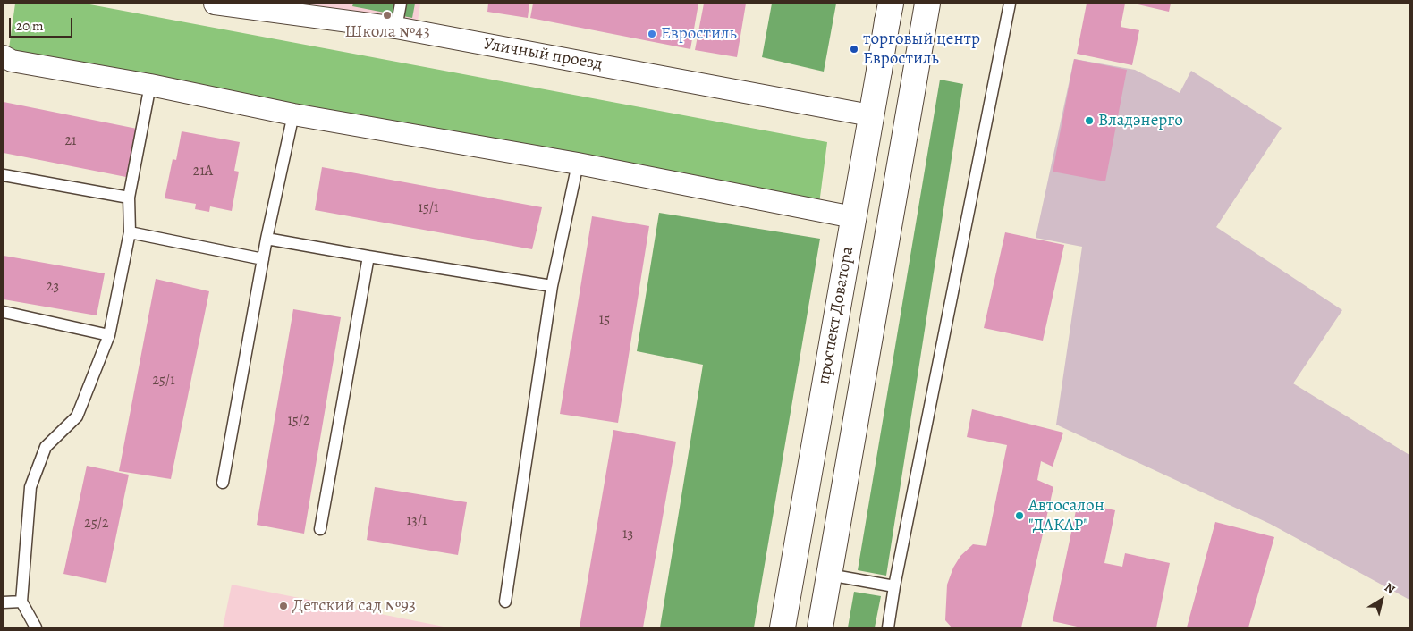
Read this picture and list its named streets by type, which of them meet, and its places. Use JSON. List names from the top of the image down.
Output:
{
  "streets": {
    "main road": ["проспект Доватора"],
    "street": ["Уличный проезд"]
  },
  "crossings": [
    ["Уличный проезд", "проспект Доватора"]
  ],
  "places": [
    "Школа №43",
    "Евростиль",
    "торговый центр Евростиль",
    "Владэнерго",
    "Автосалон \"ДАКАР\"",
    "Детский сад №93"
  ],
  "house_numbers": [
    "21",
    "21А",
    "15/1",
    "23",
    "15",
    "25/1",
    "15/2",
    "13/1",
    "25/2",
    "13"
  ],
  "scale_bar": "20 m",
  "north": "top right"
}
